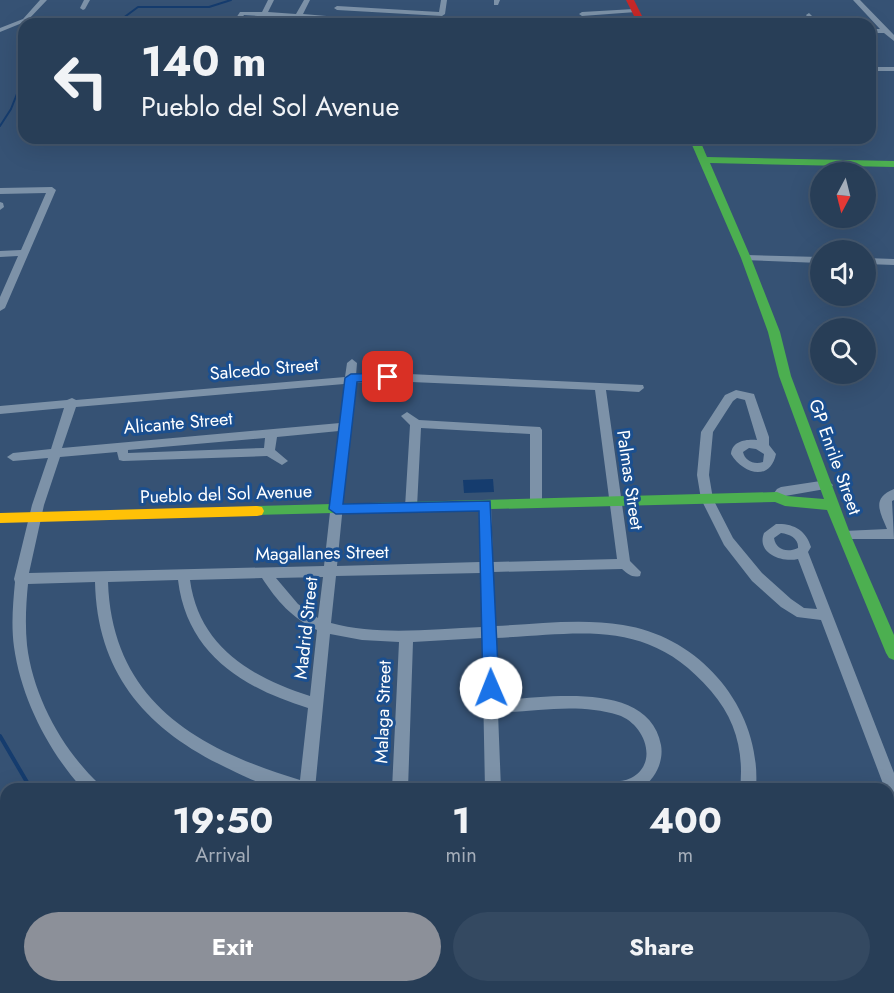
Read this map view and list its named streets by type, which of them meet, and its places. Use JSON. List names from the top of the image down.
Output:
{
  "streets": {
    "street": [
      "Salcedo Street",
      "Alicante Street",
      "GP Enrile Street",
      "Palmas Street",
      "Pueblo del Sol Avenue",
      "Magallanes Street",
      "Madrid Street",
      "Malaga Street"
    ]
  },
  "crossings": [
    ["Salcedo Street", "Palmas Street"],
    ["Salcedo Street", "Madrid Street"],
    ["Alicante Street", "Madrid Street"],
    ["GP Enrile Street", "Pueblo del Sol Avenue"],
    ["Palmas Street", "Pueblo del Sol Avenue"],
    ["Palmas Street", "Magallanes Street"],
    ["Pueblo del Sol Avenue", "Madrid Street"],
    ["Magallanes Street", "Madrid Street"]
  ],
  "north": "bottom",
  "page": {
    "turn": ["140 m", "Pueblo del Sol Avenue"],
    "eta": [
      "19:50",
      "Arrival",
      "1",
      "min",
      "400",
      "m"
    ],
    "buttons": ["Exit", "Share"]
  }
}
